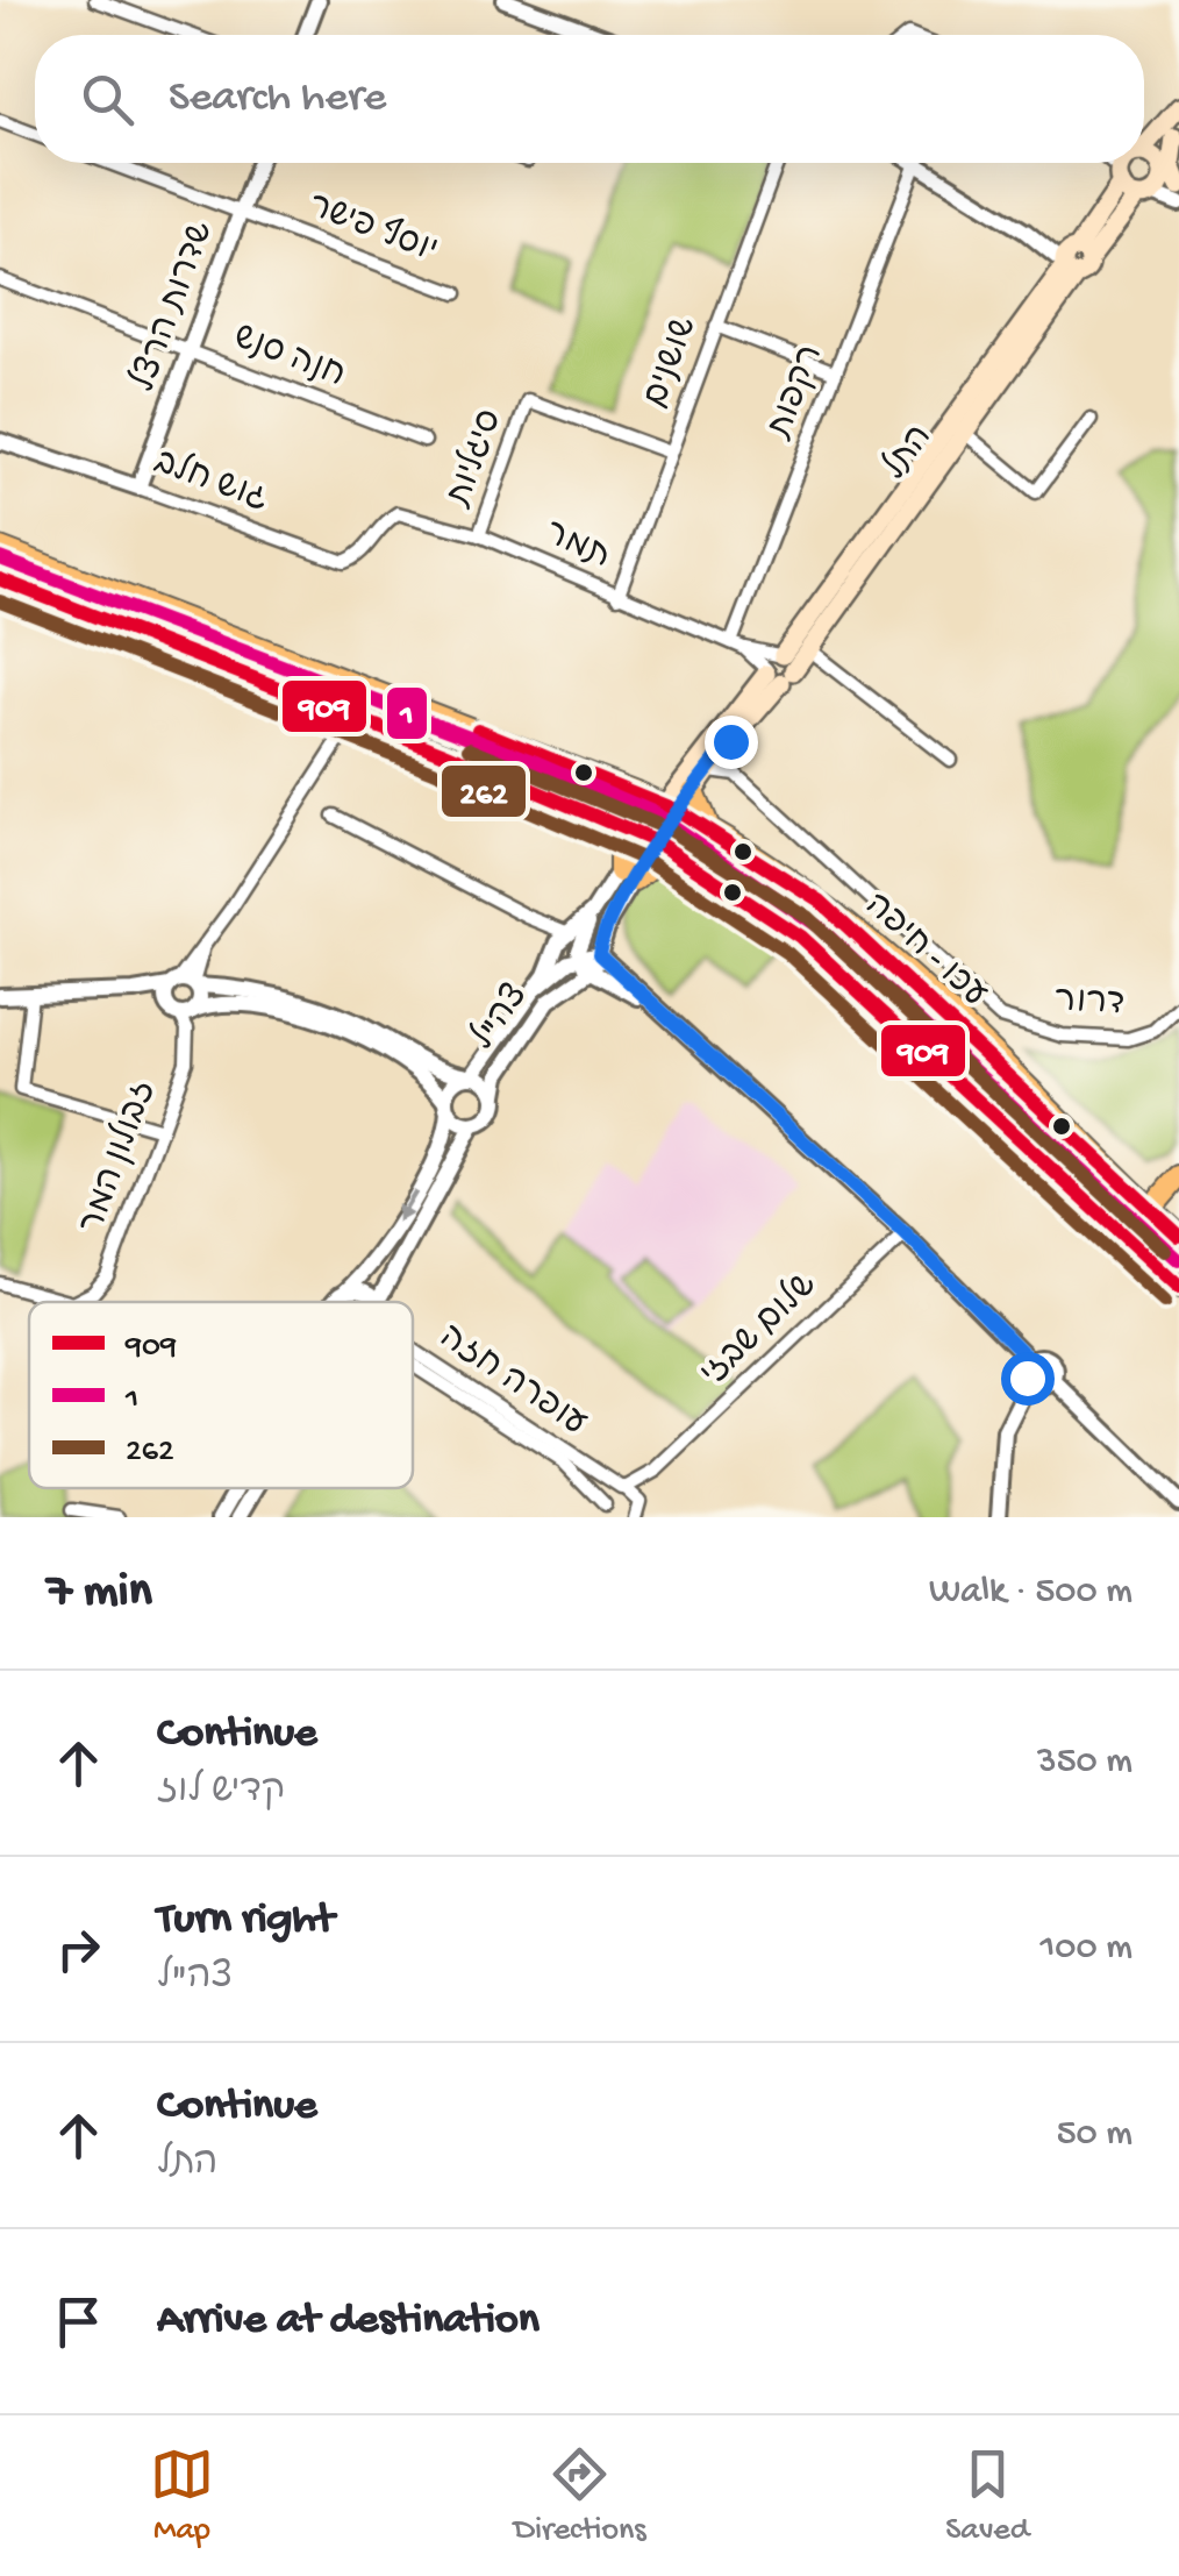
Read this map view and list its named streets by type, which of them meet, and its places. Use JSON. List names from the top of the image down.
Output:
{
  "streets": {
    "highway": ["עכו - חיפה"],
    "main road": ["התל", "צה\"ל"],
    "street": [
      "יוסף פישר",
      "שדרות הרצל",
      "חנה סנש",
      "שושנים",
      "רקפות",
      "סיגליות",
      "גוש חלב",
      "תמר",
      "דרור",
      "זבולון המר",
      "שלום שבזי",
      "עופרה חזה"
    ]
  },
  "crossings": [
    ["יוסף פישר", "שדרות הרצל"],
    ["שדרות הרצל", "חנה סנש"],
    ["שדרות הרצל", "גוש חלב"],
    ["שושנים", "סיגליות"],
    ["שושנים", "תמר"],
    ["רקפות", "תמר"],
    ["התל", "תמר"],
    ["התל", "עכו - חיפה"],
    ["התל", "צה\"ל"],
    ["סיגליות", "תמר"],
    ["גוש חלב", "תמר"],
    ["עכו - חיפה", "צה\"ל"],
    ["שלום שבזי", "עופרה חזה"]
  ],
  "lines": ["transit line 1", "transit line 909", "transit line 262"],
  "legend": ["909", "1", "262"],
  "page": {
    "search": "Search here",
    "heading": ["7 min", "Walk · 500 m"],
    "list": [
      ["Continue", "קדיש לוז", "350 m"],
      ["Turn right", "צה\"ל", "100 m"],
      ["Continue", "התל", "50 m"],
      "Arrive at destination"
    ],
    "nav": ["Map", "Directions", "Saved"]
  }
}
